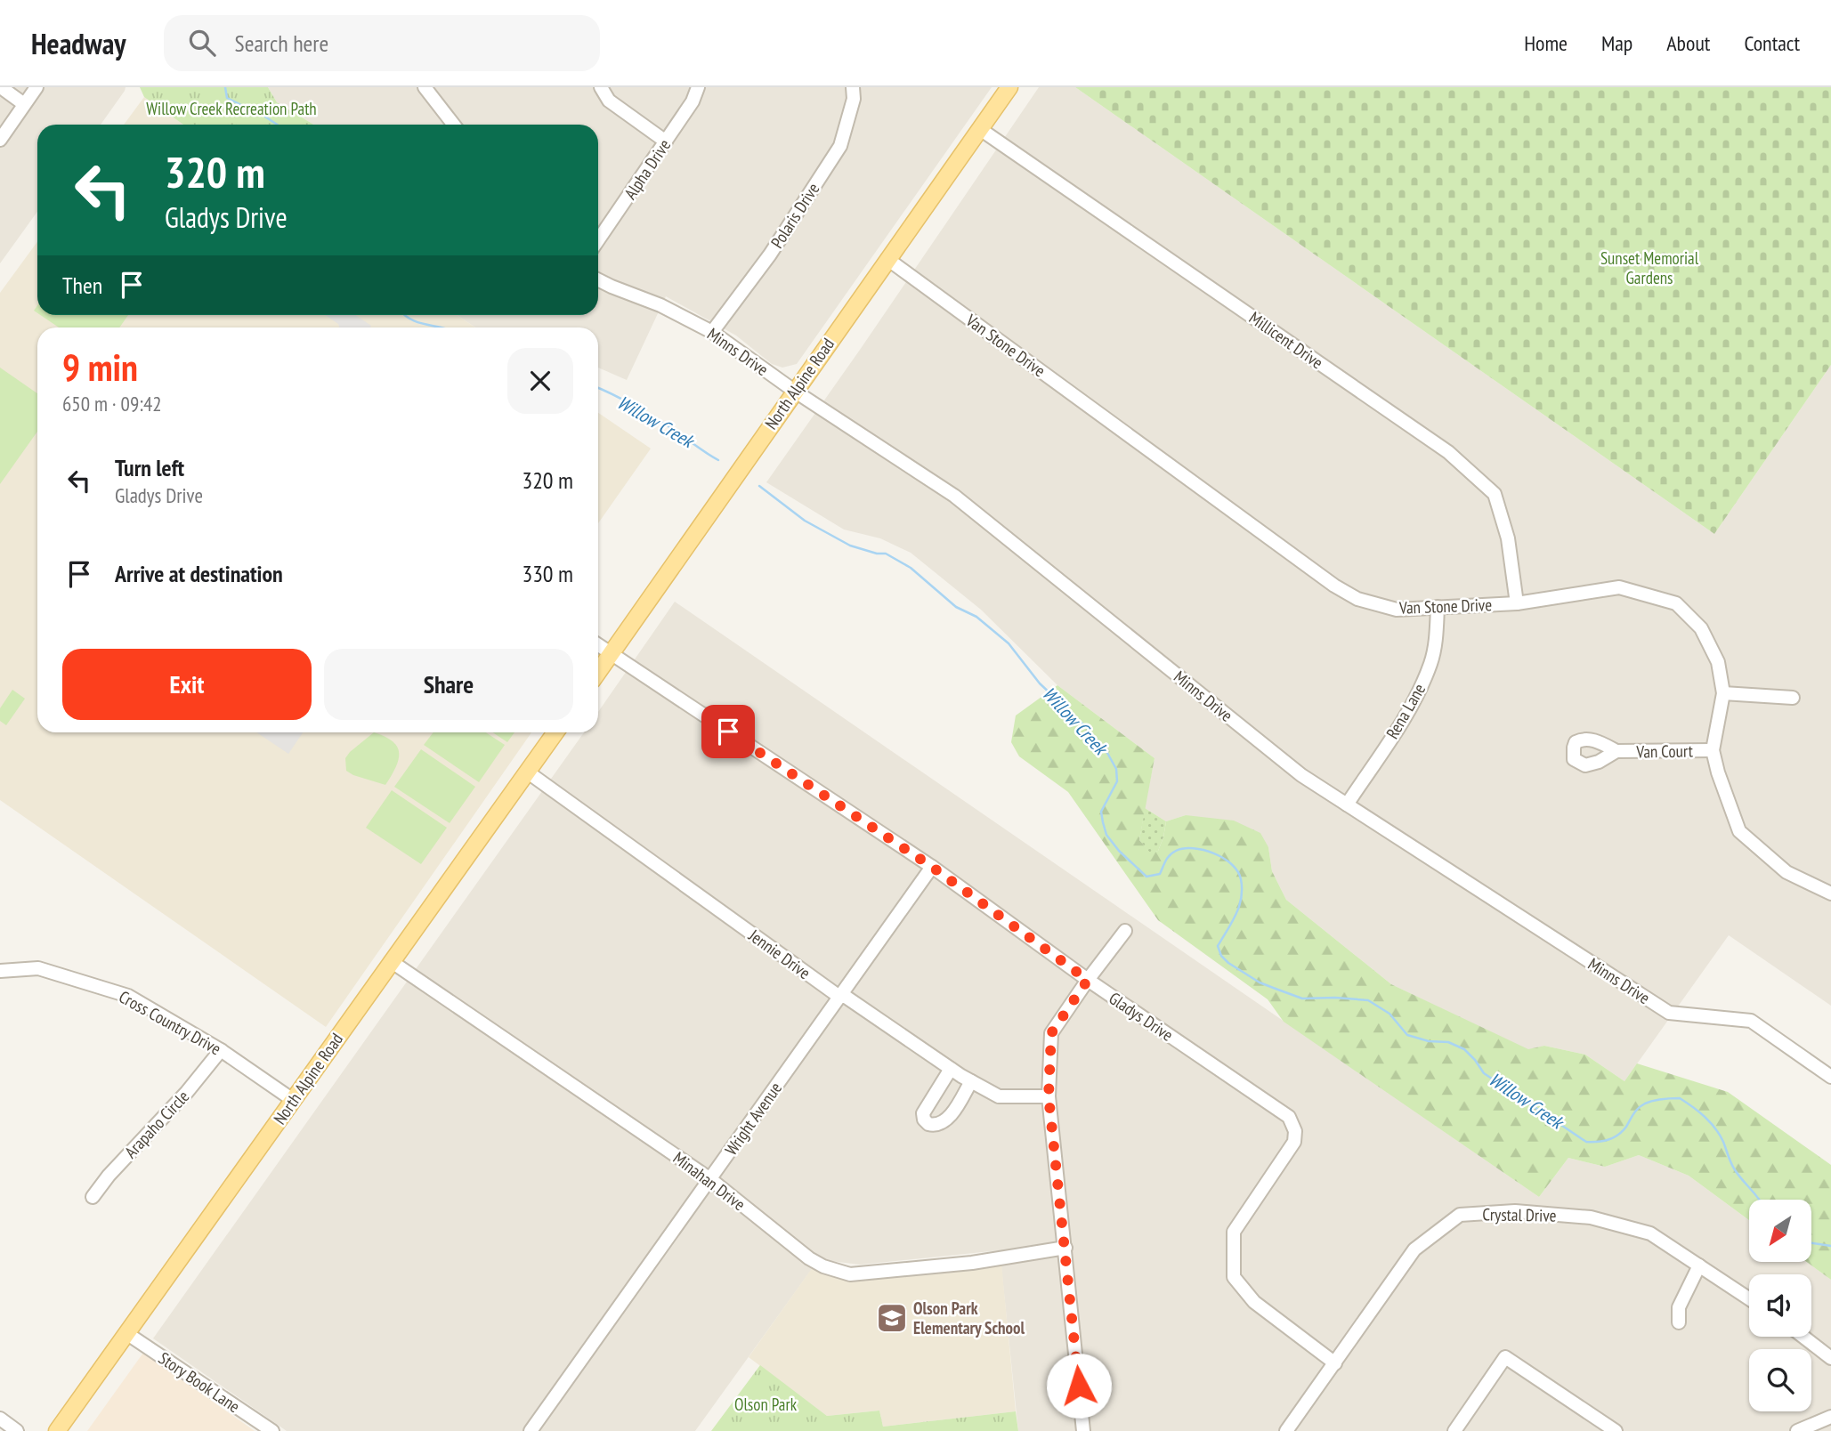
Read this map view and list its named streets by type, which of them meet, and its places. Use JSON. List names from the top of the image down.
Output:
{
  "streets": {
    "main road": ["North Alpine Road"],
    "street": [
      "Alpha Drive",
      "Polaris Drive",
      "Millicent Drive",
      "Van Stone Drive",
      "Minns Drive",
      "Rena Lane",
      "Van Court",
      "Jennie Drive",
      "Gladys Drive",
      "Cross Country Drive",
      "Wright Avenue",
      "Arapaho Circle",
      "Minahan Drive",
      "Crystal Drive",
      "Story Book Lane"
    ]
  },
  "crossings": [
    ["Polaris Drive", "Minns Drive"],
    ["Millicent Drive", "Van Stone Drive"],
    ["Millicent Drive", "North Alpine Road"],
    ["Van Stone Drive", "North Alpine Road"],
    ["Van Stone Drive", "Rena Lane"],
    ["Van Stone Drive", "Van Court"],
    ["Minns Drive", "North Alpine Road"],
    ["Minns Drive", "Rena Lane"],
    ["North Alpine Road", "Jennie Drive"],
    ["North Alpine Road", "Gladys Drive"],
    ["North Alpine Road", "Cross Country Drive"],
    ["North Alpine Road", "Minahan Drive"],
    ["North Alpine Road", "Story Book Lane"],
    ["Jennie Drive", "Wright Avenue"],
    ["Gladys Drive", "Wright Avenue"],
    ["Gladys Drive", "Crystal Drive"],
    ["Cross Country Drive", "Arapaho Circle"],
    ["Wright Avenue", "Minahan Drive"]
  ],
  "water": ["Willow Creek"],
  "parks": ["Willow Creek Recreation Path", "Sunset Memorial Gardens", "Olson Park"],
  "places": {
    "school or university": ["Olson Park Elementary School"]
  },
  "north": "bottom left",
  "page": {
    "header": "Headway",
    "search": "Search here",
    "nav": [
      "Home",
      "Map",
      "About",
      "Contact"
    ],
    "turn": ["320 m", "Gladys Drive"],
    "then": "Then",
    "heading": ["9 min", "650 m · 09:42"],
    "list": [
      {
        "name": "Turn left",
        "note": "Gladys Drive",
        "value": "320 m"
      },
      {
        "name": "Arrive at destination",
        "value": "330 m"
      }
    ],
    "buttons": ["Exit", "Share"]
  }
}
